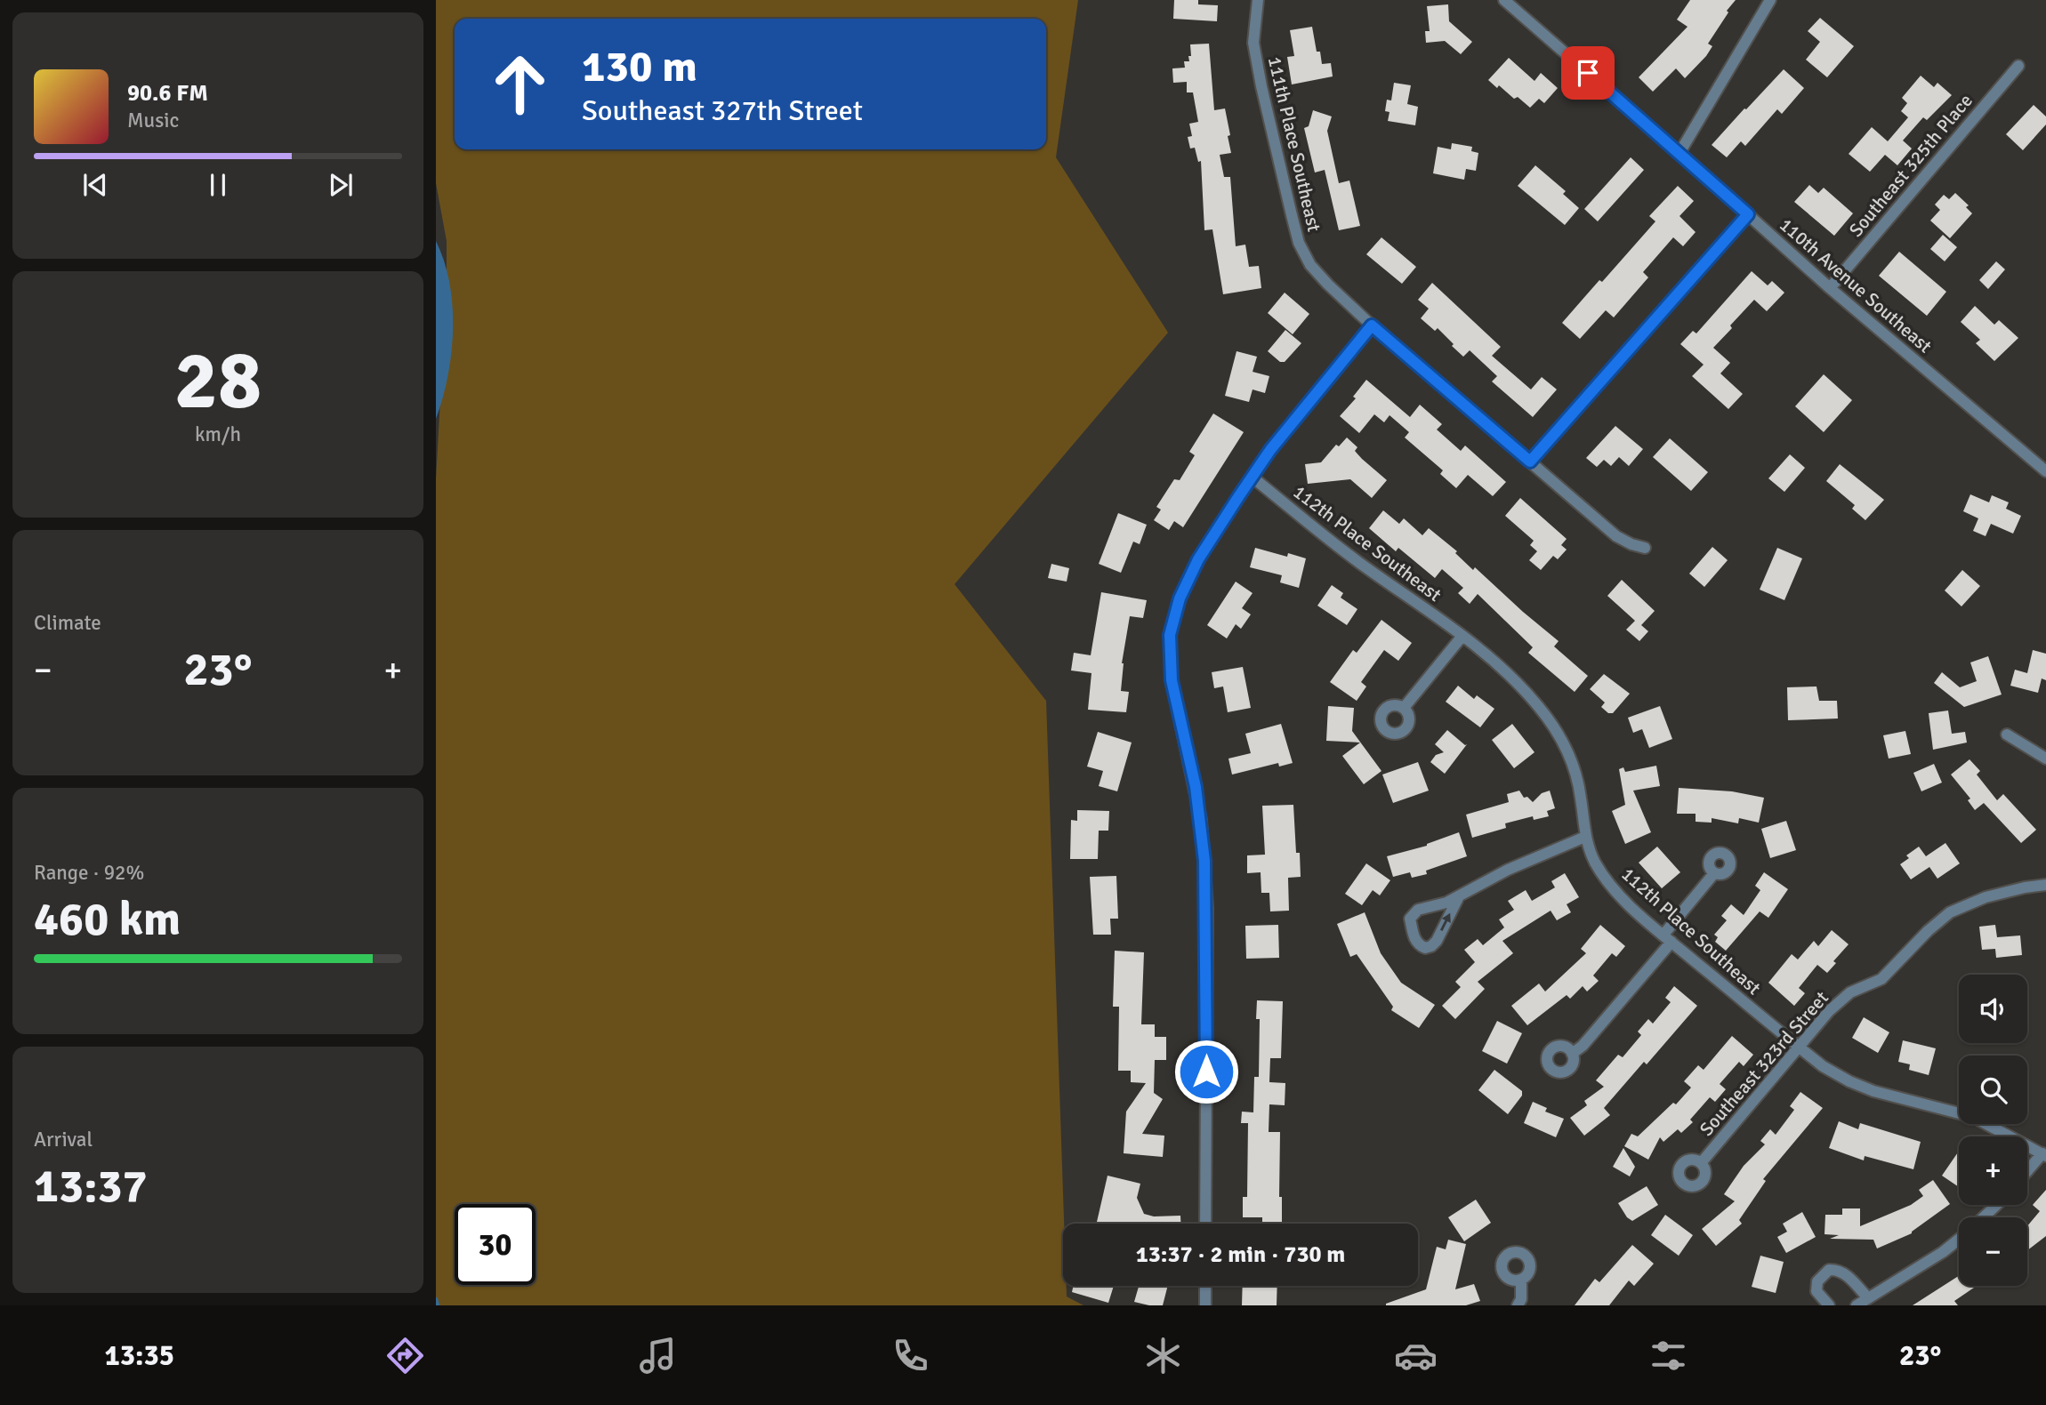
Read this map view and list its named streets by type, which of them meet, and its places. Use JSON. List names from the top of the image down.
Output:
{
  "streets": {
    "street": [
      "111th Place Southeast",
      "Southeast 325th Place",
      "110th Avenue Southeast",
      "112th Place Southeast",
      "Southeast 323rd Street"
    ]
  },
  "crossings": [
    ["Southeast 325th Place", "110th Avenue Southeast"],
    ["112th Place Southeast", "Southeast 323rd Street"]
  ],
  "page": {
    "turn": ["130 m", "Southeast 327th Street"],
    "song": ["90.6 FM", "Music"],
    "tile": [
      ["28", "km/h"],
      "Climate",
      ["Range · 92%", "460 km"],
      ["Arrival", "13:37"]
    ],
    "heat": ["−", "23°", "+"],
    "map_buttons": ["+", "−"],
    "limit": "30",
    "trip": "13:37 · 2 min · 730 m",
    "tabs": ["13:35", "23°"]
  }
}
